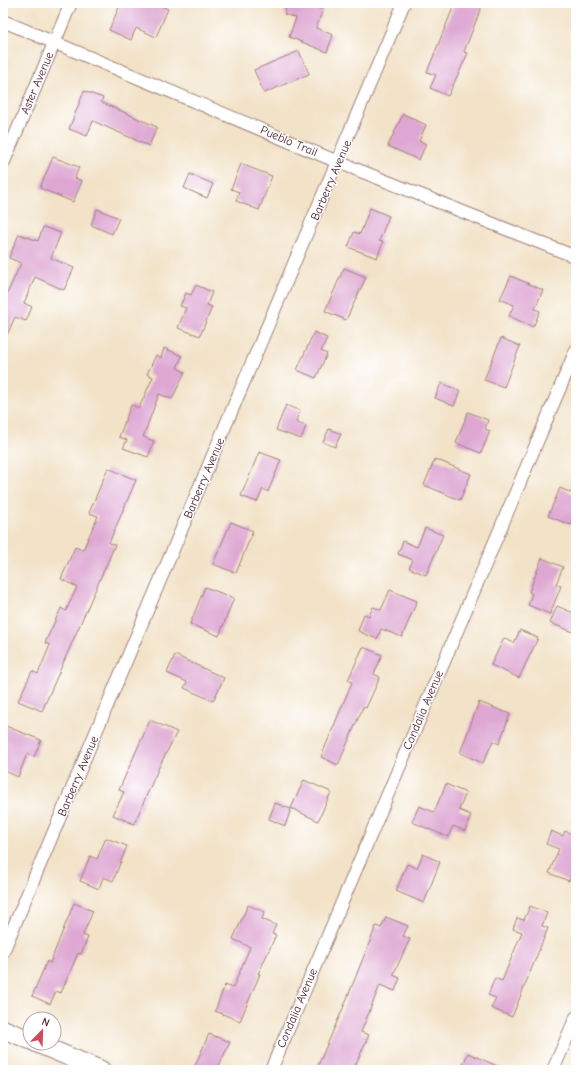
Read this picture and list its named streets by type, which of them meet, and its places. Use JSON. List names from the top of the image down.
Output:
{
  "streets": {
    "street": [
      "Aster Avenue",
      "Pueblo Trail",
      "Barberry Avenue",
      "Condalia Avenue"
    ]
  },
  "crossings": [
    ["Aster Avenue", "Pueblo Trail"],
    ["Pueblo Trail", "Barberry Avenue"]
  ],
  "north": "top right"
}
